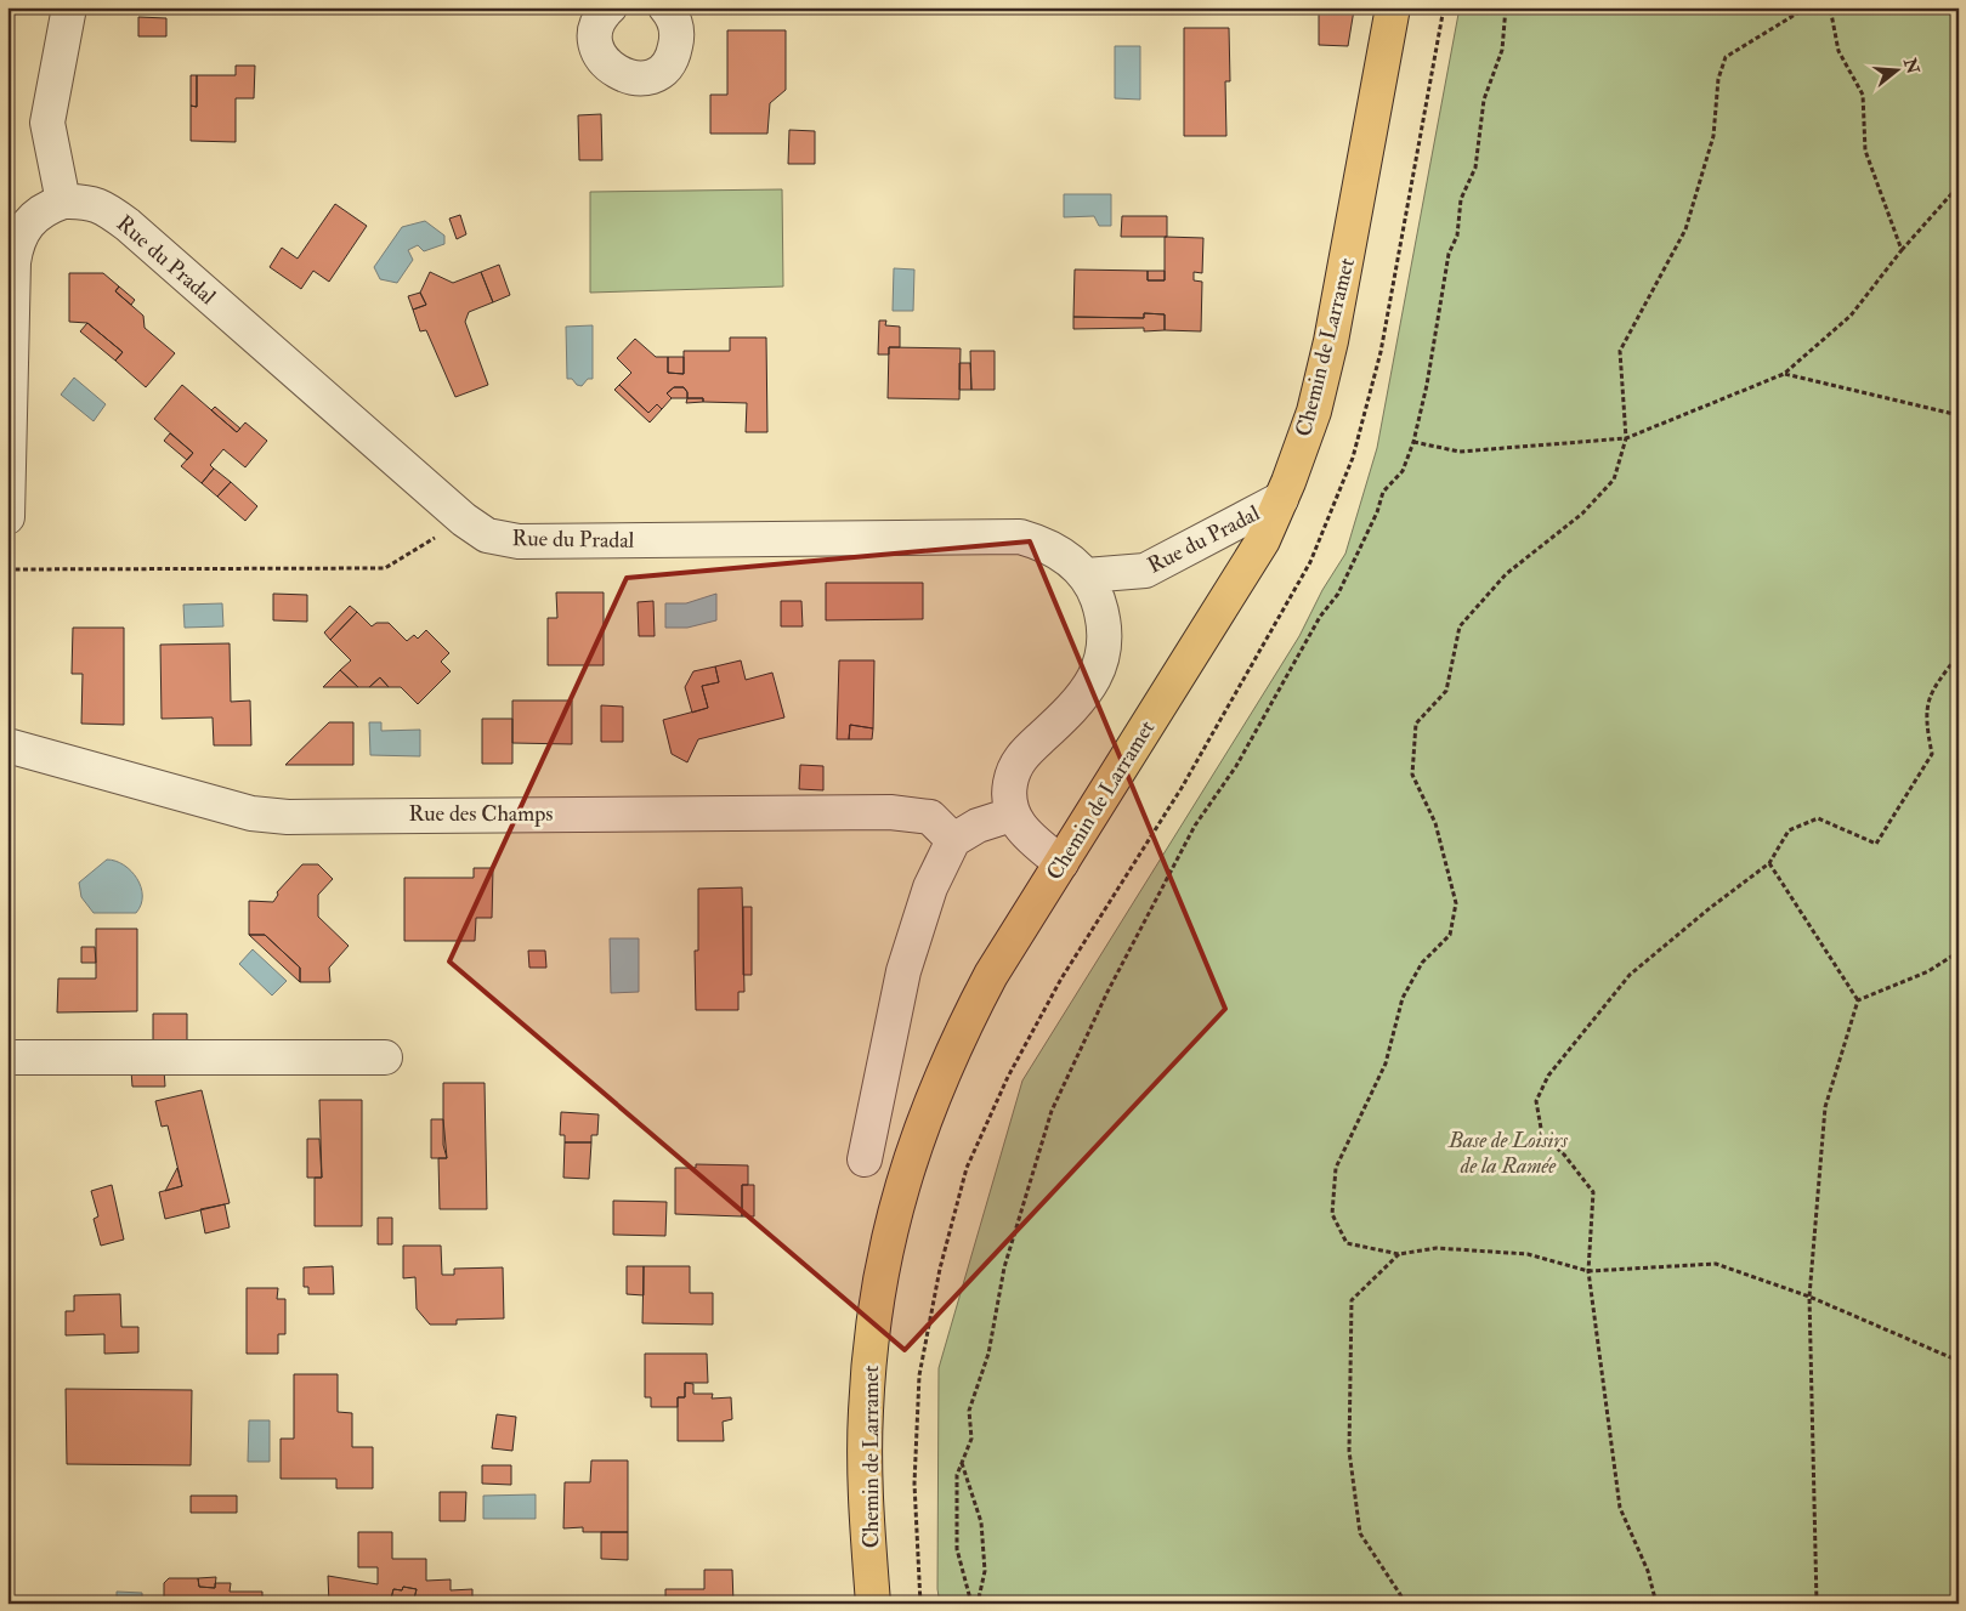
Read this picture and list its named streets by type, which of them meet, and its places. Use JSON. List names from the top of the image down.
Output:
{
  "streets": {
    "main road": ["Chemin de Larramet"],
    "street": ["Rue du Pradal", "Rue des Champs"]
  },
  "crossings": [
    ["Rue du Pradal", "Chemin de Larramet"]
  ],
  "parks": ["Base de Loisirs de la Ramée"],
  "north": "right"
}
